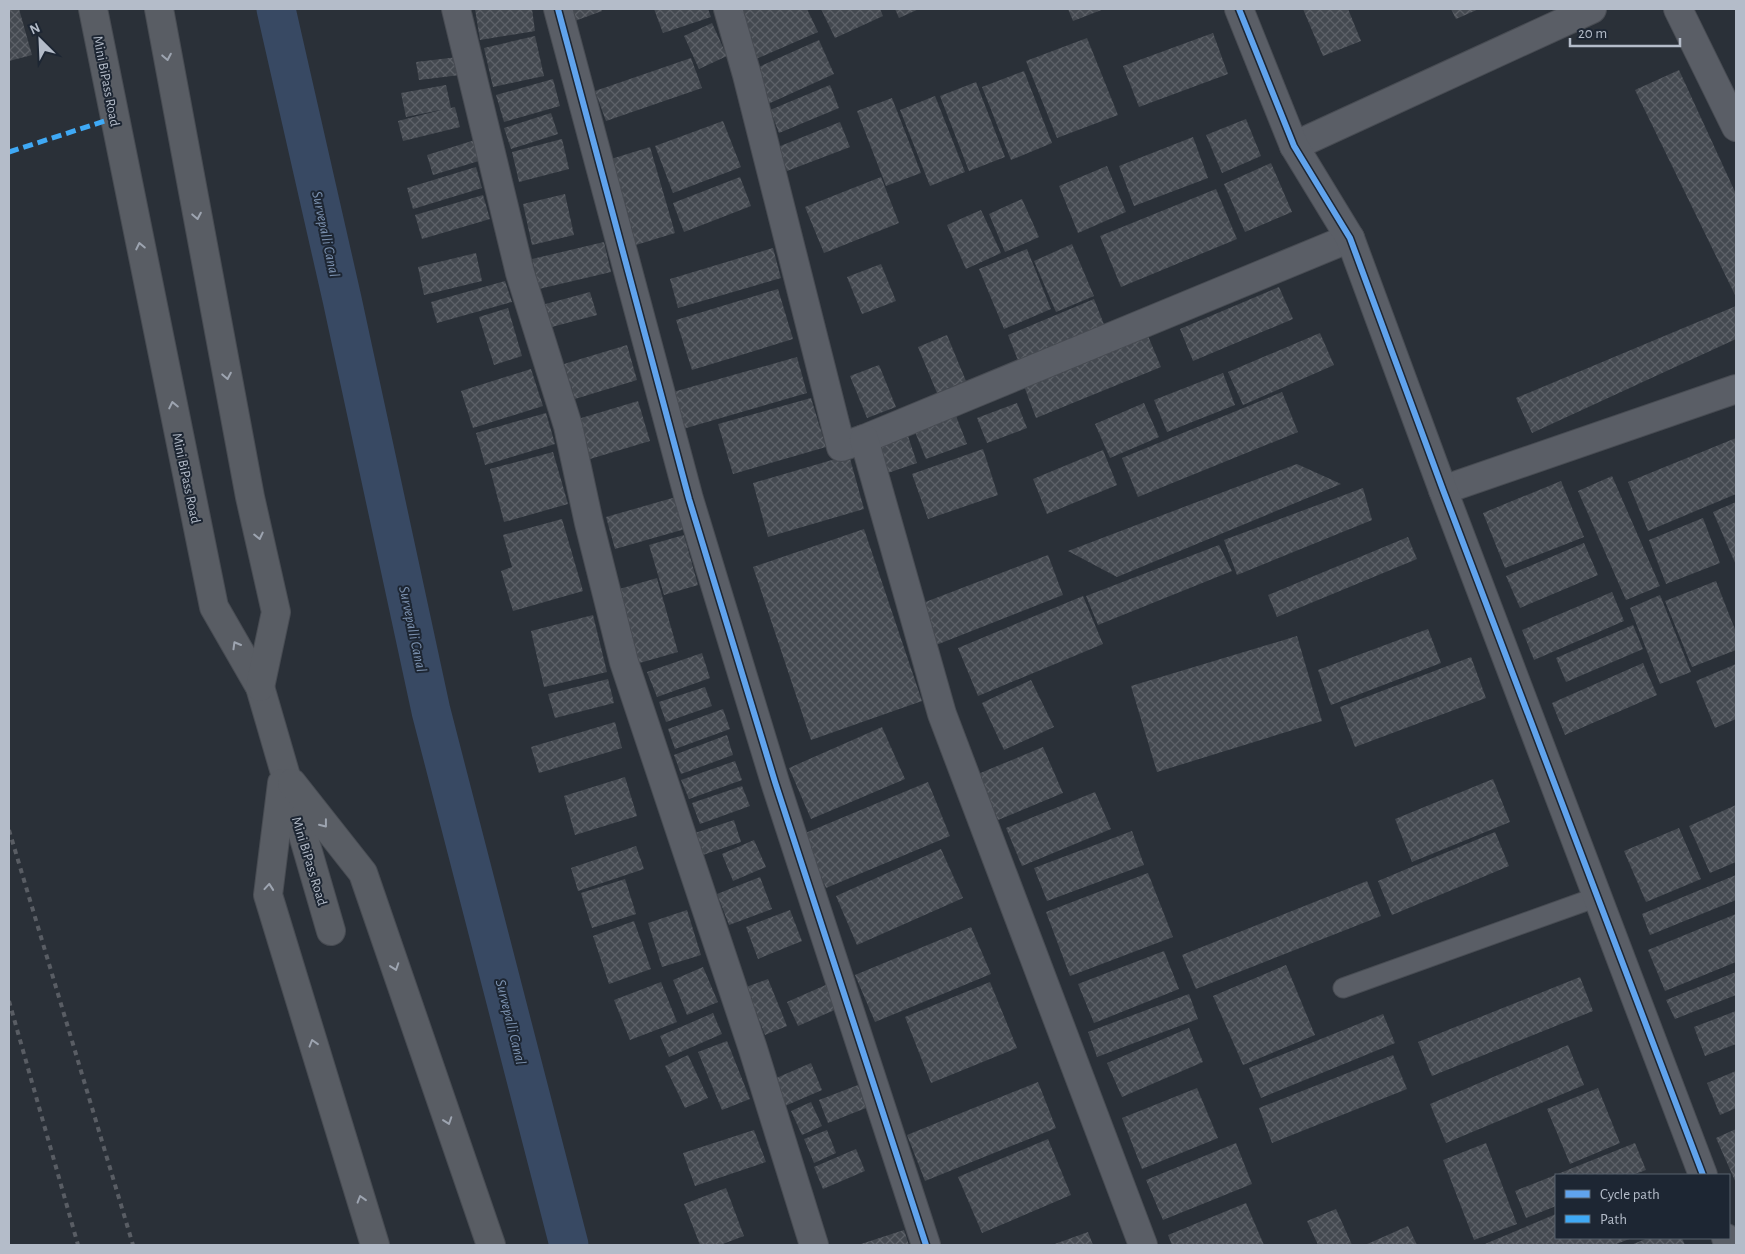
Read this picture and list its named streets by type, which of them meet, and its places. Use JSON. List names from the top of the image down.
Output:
{
  "streets": {
    "main road": ["Mini BiPass Road"]
  },
  "water": ["Survepalli Canal"],
  "legend": ["Cycle path", "Path"],
  "scale_bar": "20 m",
  "north": "top left"
}
